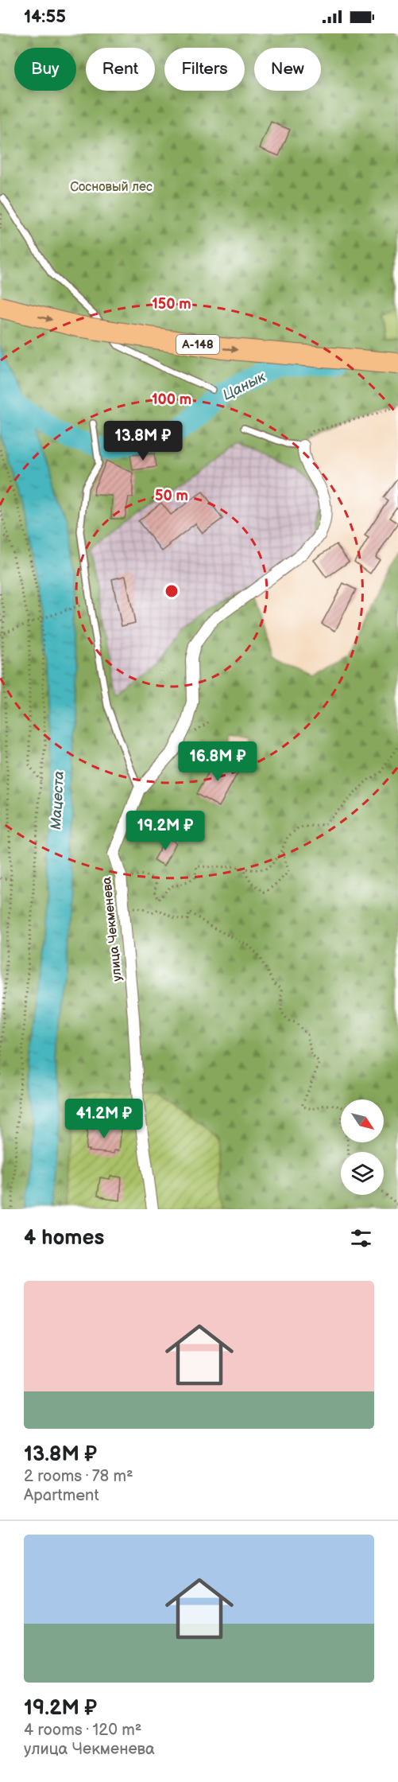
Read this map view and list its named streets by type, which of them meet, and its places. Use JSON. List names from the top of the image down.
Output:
{
  "streets": {
    "highway": ["А-148"],
    "street": ["улица Чекменева"]
  },
  "water": ["Цанык", "Мацеста"],
  "parks": ["Сосновый лес"],
  "north": "bottom right",
  "page": {
    "status": "14:55",
    "chip": [
      "Buy",
      "Rent",
      "Filters",
      "New"
    ],
    "price": [
      "13.8M ₽",
      "16.8M ₽",
      "19.2M ₽",
      "41.2M ₽"
    ],
    "heading": "4 homes",
    "list": [
      {
        "name": "13.8M ₽",
        "note": "2 rooms · 78 m² · Apartment"
      },
      {
        "name": "19.2M ₽",
        "note": "4 rooms · 120 m² · улица Чекменева"
      }
    ]
  },
  "rings": ["150 m", "100 m", "50 m"]
}
